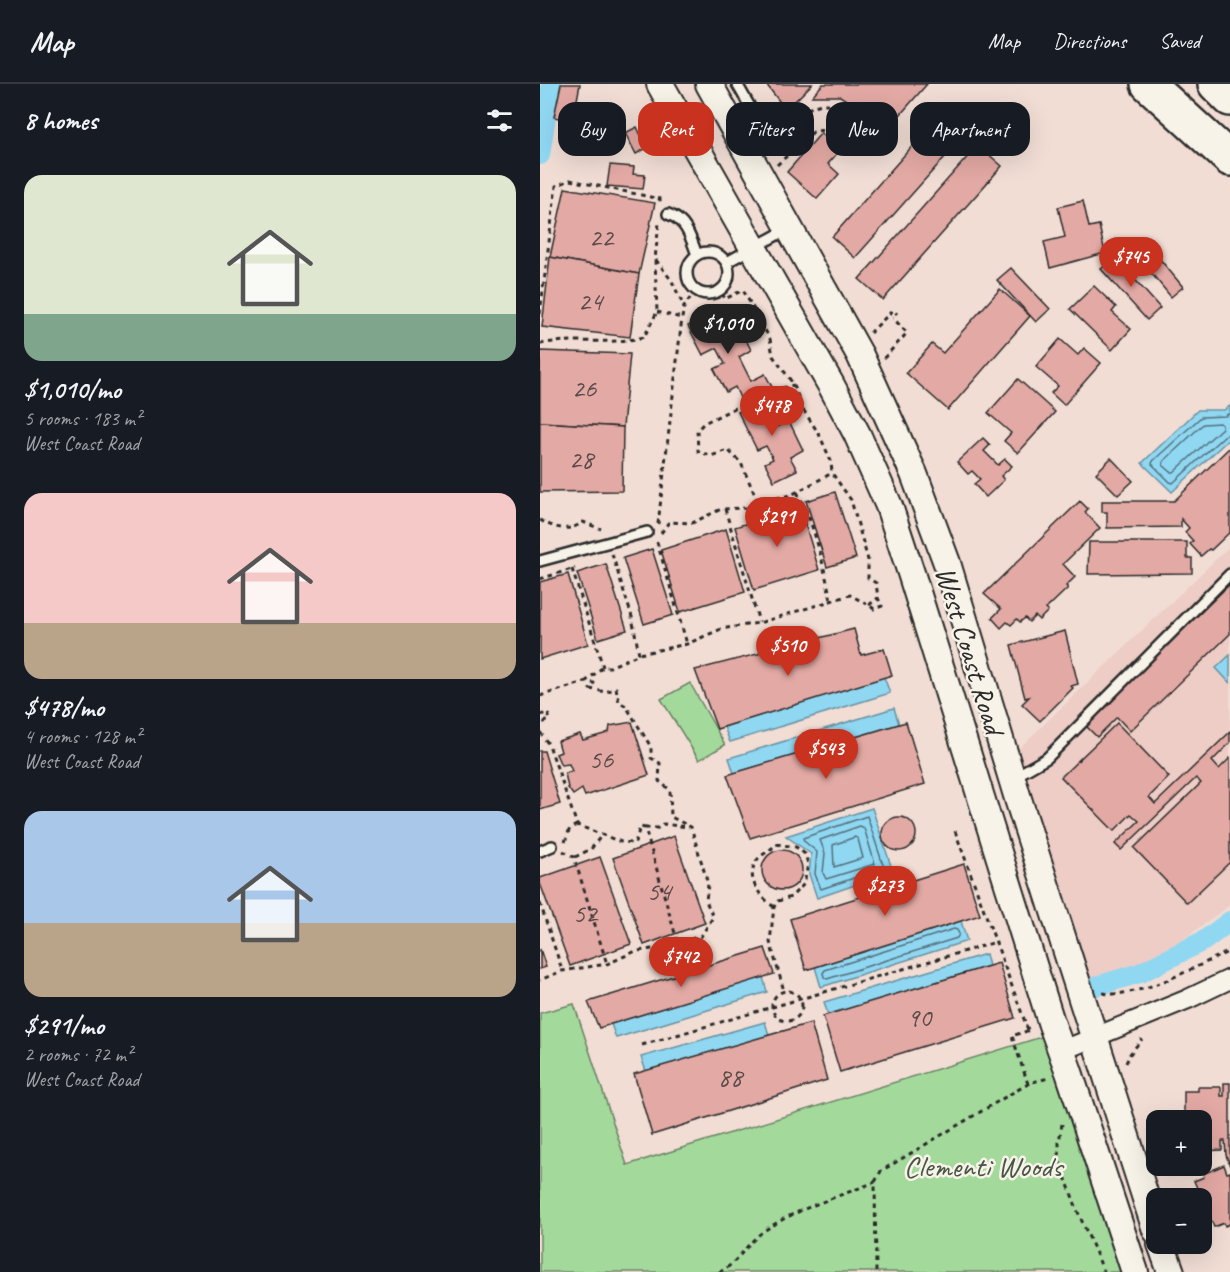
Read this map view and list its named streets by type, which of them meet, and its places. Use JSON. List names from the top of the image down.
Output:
{
  "streets": {
    "main road": ["West Coast Road"]
  },
  "parks": ["Clementi Woods"],
  "house_numbers": [
    "22",
    "24",
    "26",
    "28",
    "56",
    "54",
    "52",
    "90",
    "88"
  ],
  "page": {
    "header": "Map",
    "nav": ["Map", "Directions", "Saved"],
    "heading": "8 homes",
    "chip": [
      "Buy",
      "Rent",
      "Filters",
      "New",
      "Apartment"
    ],
    "list": [
      {
        "name": "$1,010/mo",
        "note": "5 rooms · 183 m² · West Coast Road"
      },
      {
        "name": "$478/mo",
        "note": "4 rooms · 128 m² · West Coast Road"
      },
      {
        "name": "$291/mo",
        "note": "2 rooms · 72 m² · West Coast Road"
      }
    ],
    "price": [
      "$745",
      "$1,010",
      "$478",
      "$291",
      "$510",
      "$543",
      "$273",
      "$742"
    ],
    "map_buttons": ["+", "−"]
  }
}
